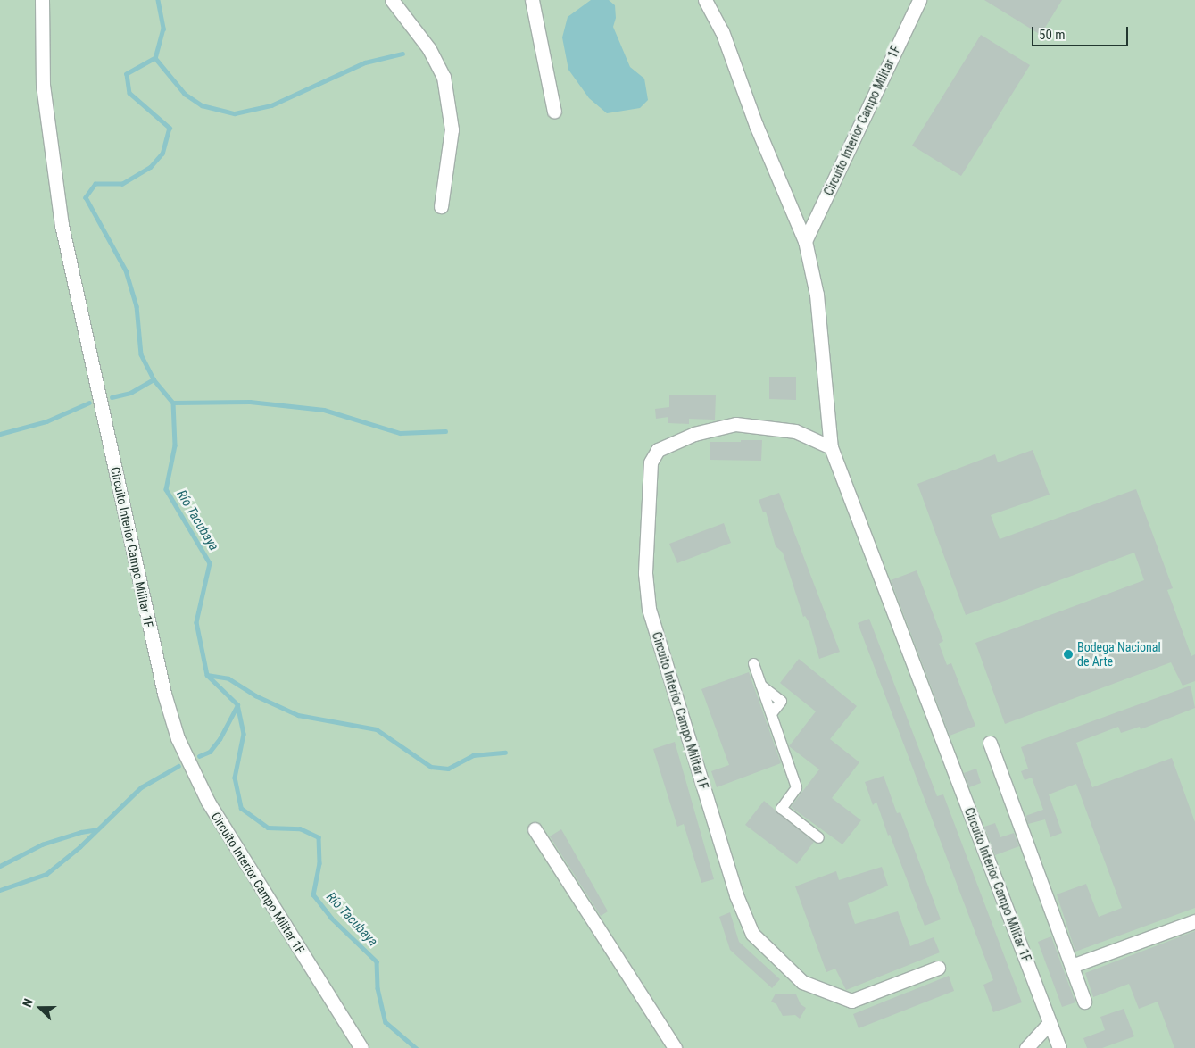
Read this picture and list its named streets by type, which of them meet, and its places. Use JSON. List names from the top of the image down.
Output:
{
  "streets": {
    "street": ["Circuito Interior Campo Militar 1F"]
  },
  "water": ["Río Tacubaya"],
  "places": ["Bodega Nacional de Arte"],
  "scale_bar": "50 m",
  "north": "left"
}
